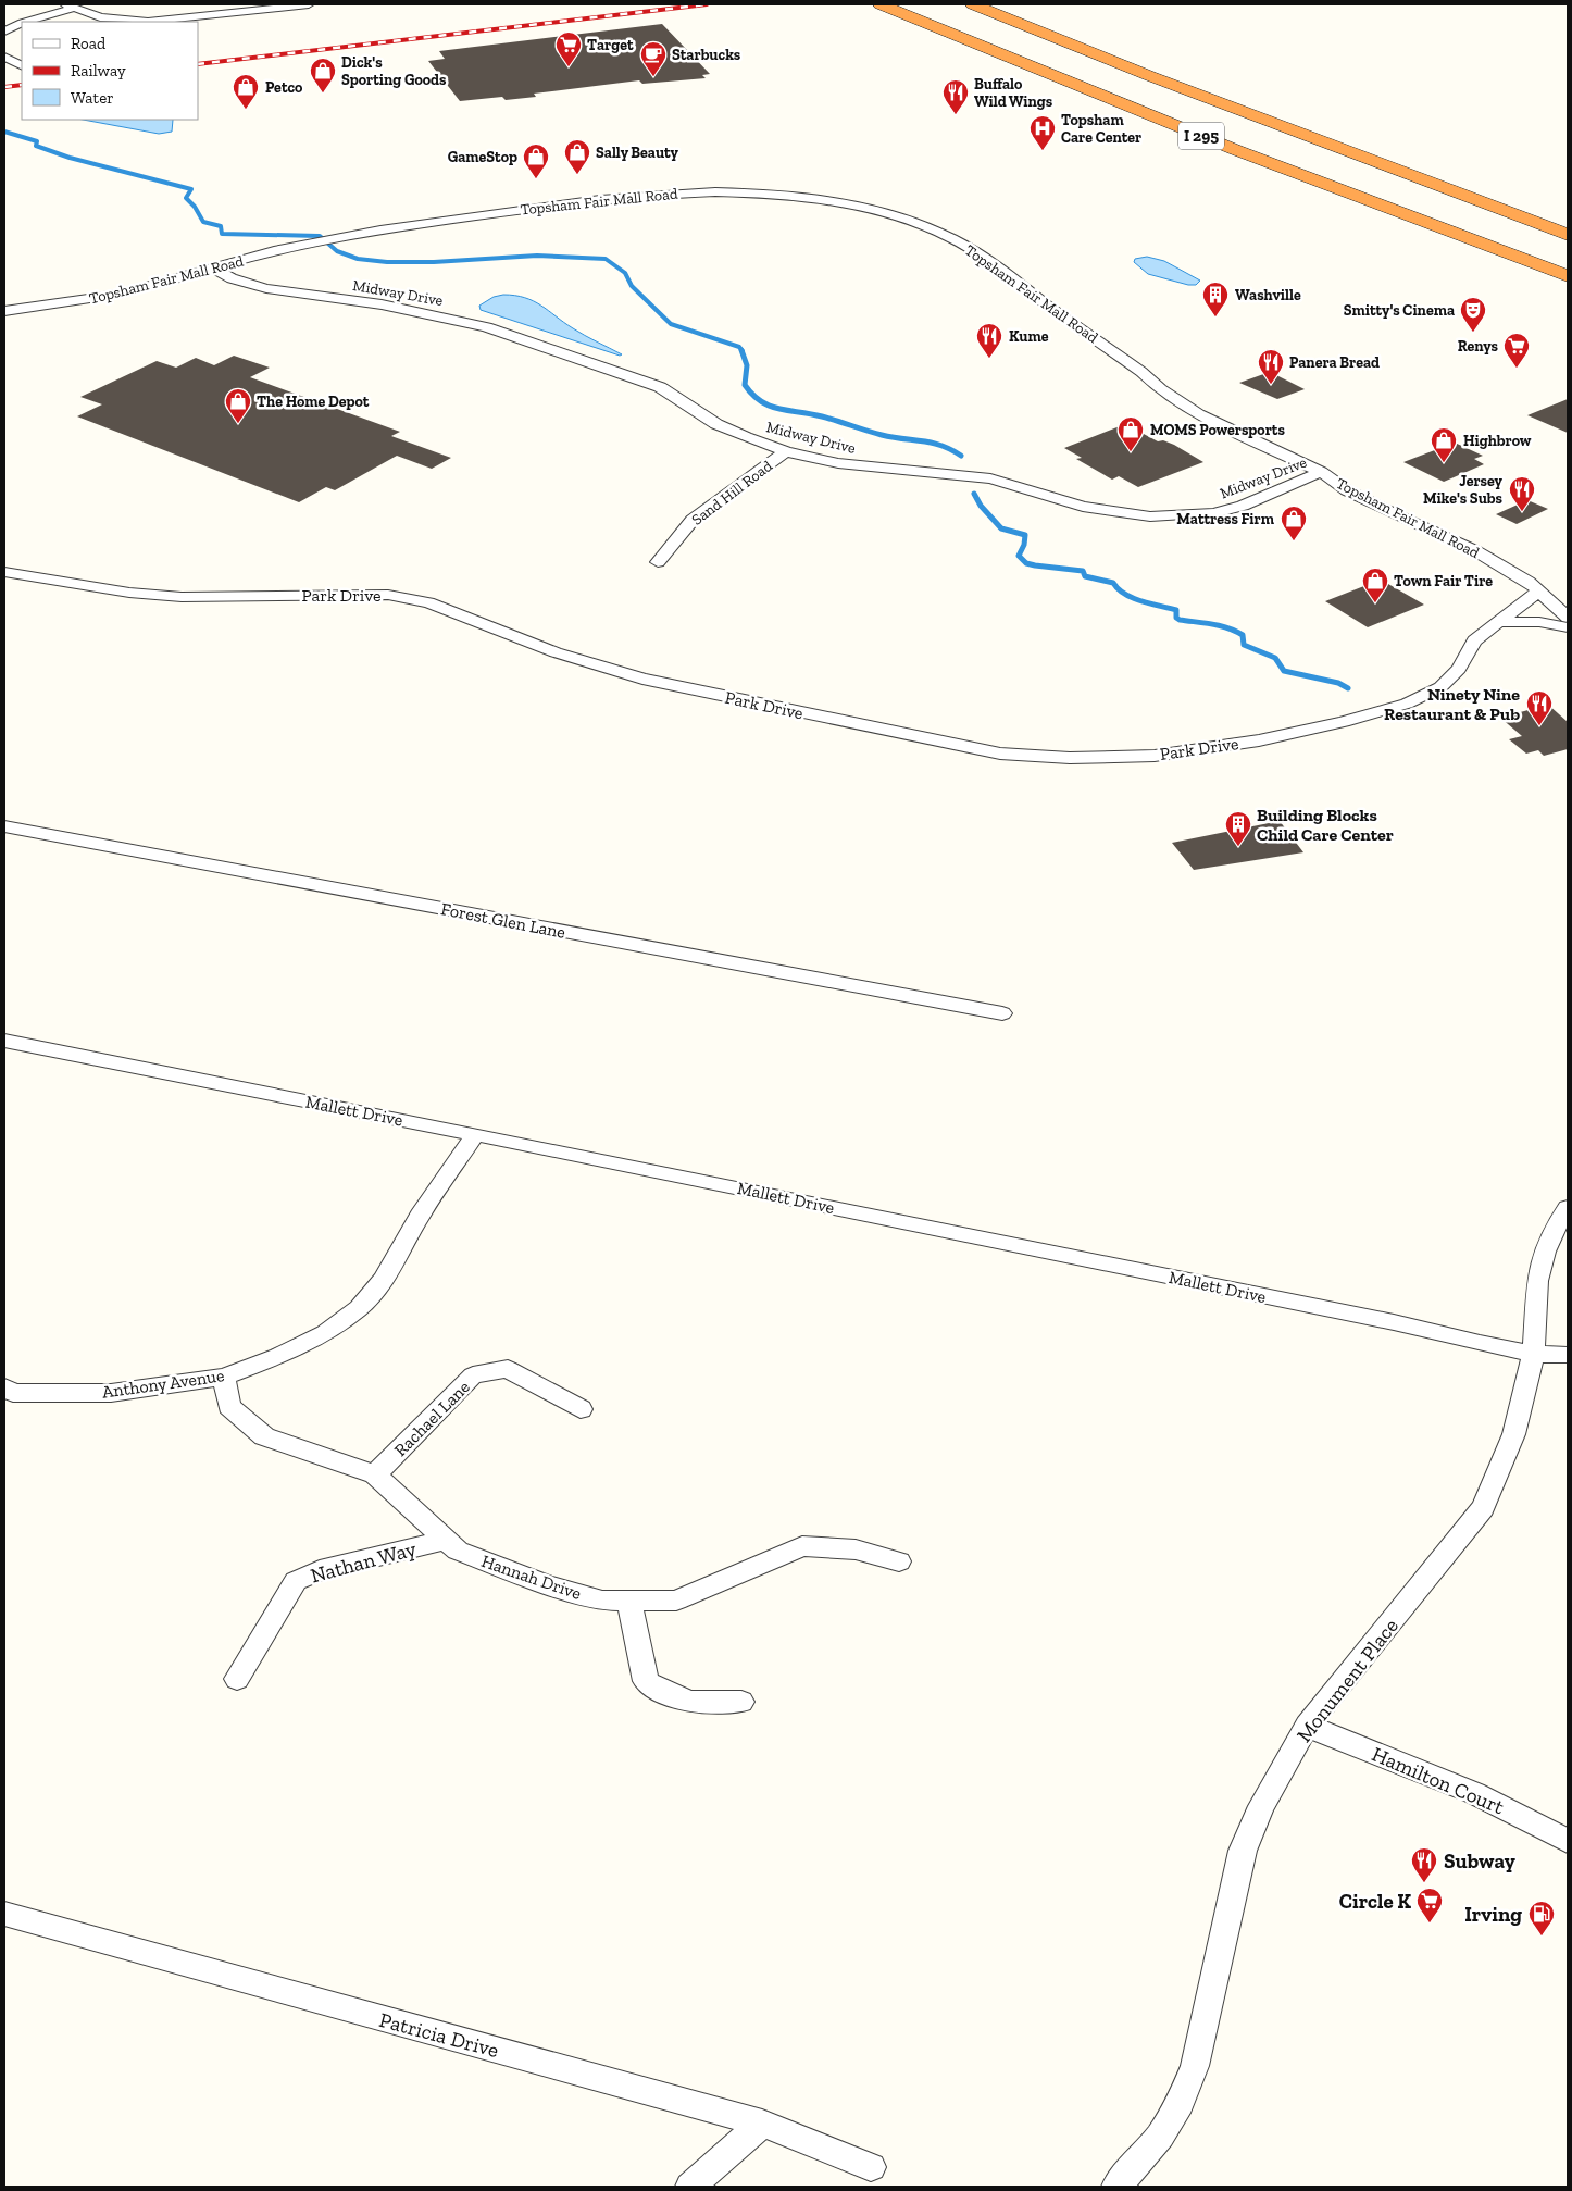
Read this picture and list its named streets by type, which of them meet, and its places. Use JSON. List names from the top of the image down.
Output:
{
  "streets": {
    "highway": ["I 295"],
    "street": [
      "Topsham Fair Mall Road",
      "Midway Drive",
      "Sand Hill Road",
      "Park Drive",
      "Forest Glen Lane",
      "Mallett Drive",
      "Anthony Avenue",
      "Rachael Lane",
      "Nathan Way",
      "Hannah Drive",
      "Monument Place",
      "Hamilton Court",
      "Patricia Drive"
    ]
  },
  "crossings": [
    ["Topsham Fair Mall Road", "Midway Drive"],
    ["Topsham Fair Mall Road", "Park Drive"],
    ["Midway Drive", "Sand Hill Road"],
    ["Mallett Drive", "Anthony Avenue"],
    ["Mallett Drive", "Monument Place"],
    ["Anthony Avenue", "Hannah Drive"],
    ["Rachael Lane", "Hannah Drive"],
    ["Nathan Way", "Hannah Drive"],
    ["Monument Place", "Hamilton Court"]
  ],
  "places": {
    "supermarket": ["Target", "Renys", "Circle K"],
    "cafe": ["Starbucks"],
    "shop": [
      "Dick's Sporting Goods",
      "Petco",
      "Sally Beauty",
      "GameStop",
      "The Home Depot",
      "MOMS Powersports",
      "Highbrow",
      "Mattress Firm",
      "Town Fair Tire"
    ],
    "restaurant": [
      "Buffalo Wild Wings",
      "Kume",
      "Panera Bread",
      "Jersey Mike's Subs",
      "Ninety Nine Restaurant & Pub",
      "Subway"
    ],
    "hospital": ["Topsham Care Center"],
    "building": ["Washville", "Building Blocks Child Care Center"],
    "theatre": ["Smitty's Cinema"],
    "fuel station": ["Irving"]
  },
  "legend": ["Road", "Railway", "Water"]
}
